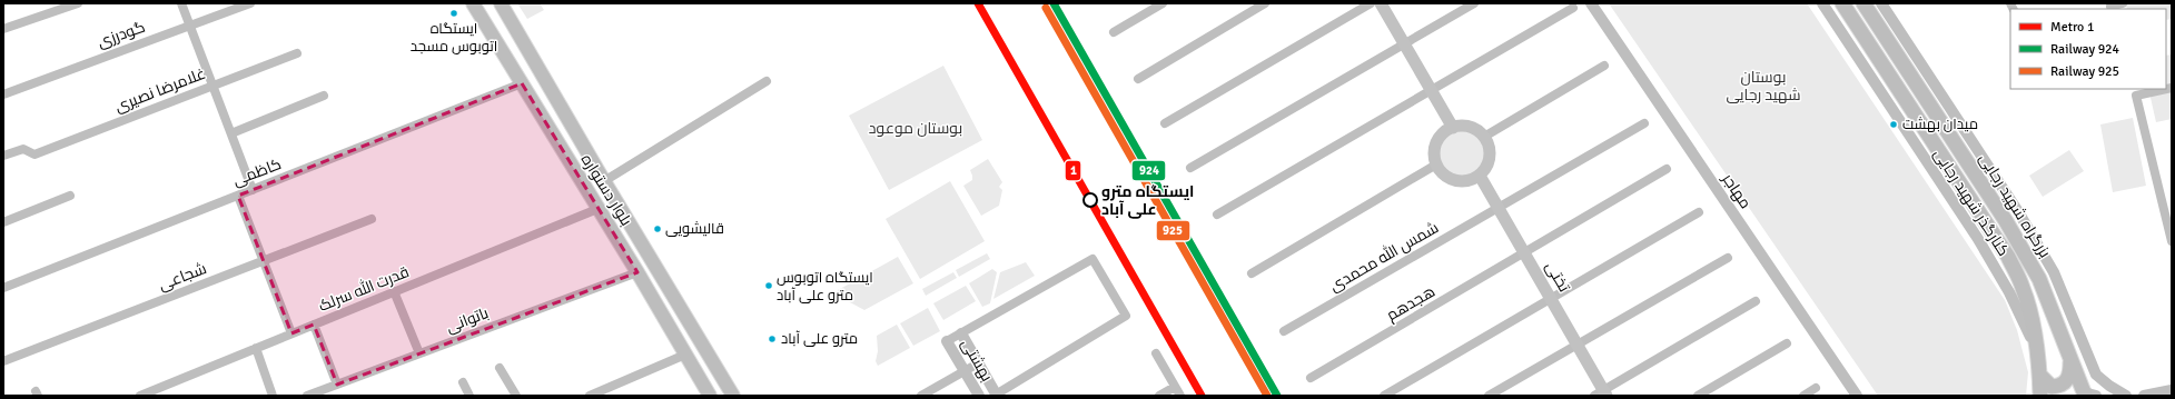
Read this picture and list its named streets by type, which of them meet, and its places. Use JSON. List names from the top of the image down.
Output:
{
  "streets": {
    "highway": ["بزرگراه شهید رجایی"],
    "main road": ["بلوار دستواره", "تختی"],
    "street": [
      "گودرزی",
      "غلامرضا نصیری",
      "کاظمی",
      "مهاجر",
      "کنارگذر شهید رجایی",
      "شمس الله محمدی",
      "شجاعی",
      "قدرت الله سرلک",
      "هجدهم",
      "باتوانی",
      "بهشتی"
    ]
  },
  "crossings": [
    ["کاظمی", "بلوار دستواره"],
    ["بلوار دستواره", "قدرت الله سرلک"],
    ["بلوار دستواره", "باتوانی"],
    ["کنارگذر شهید رجایی", "بزرگراه شهید رجایی"],
    ["شمس الله محمدی", "تختی"],
    ["تختی", "هجدهم"]
  ],
  "parks": ["بوستان شهید رجایی", "بوستان موعود"],
  "places": [
    "ایستگاه اتوبوس مسجد",
    "میدان بهشت",
    "ایستگاه مترو علی آباد",
    "قالیشویی",
    "ایستگاه اتوبوس مترو علی آباد",
    "مترو علی آباد"
  ],
  "lines": ["metro line 1", "rail line 924", "rail line 925"],
  "legend": ["Metro 1", "Railway 924", "Railway 925"]
}
